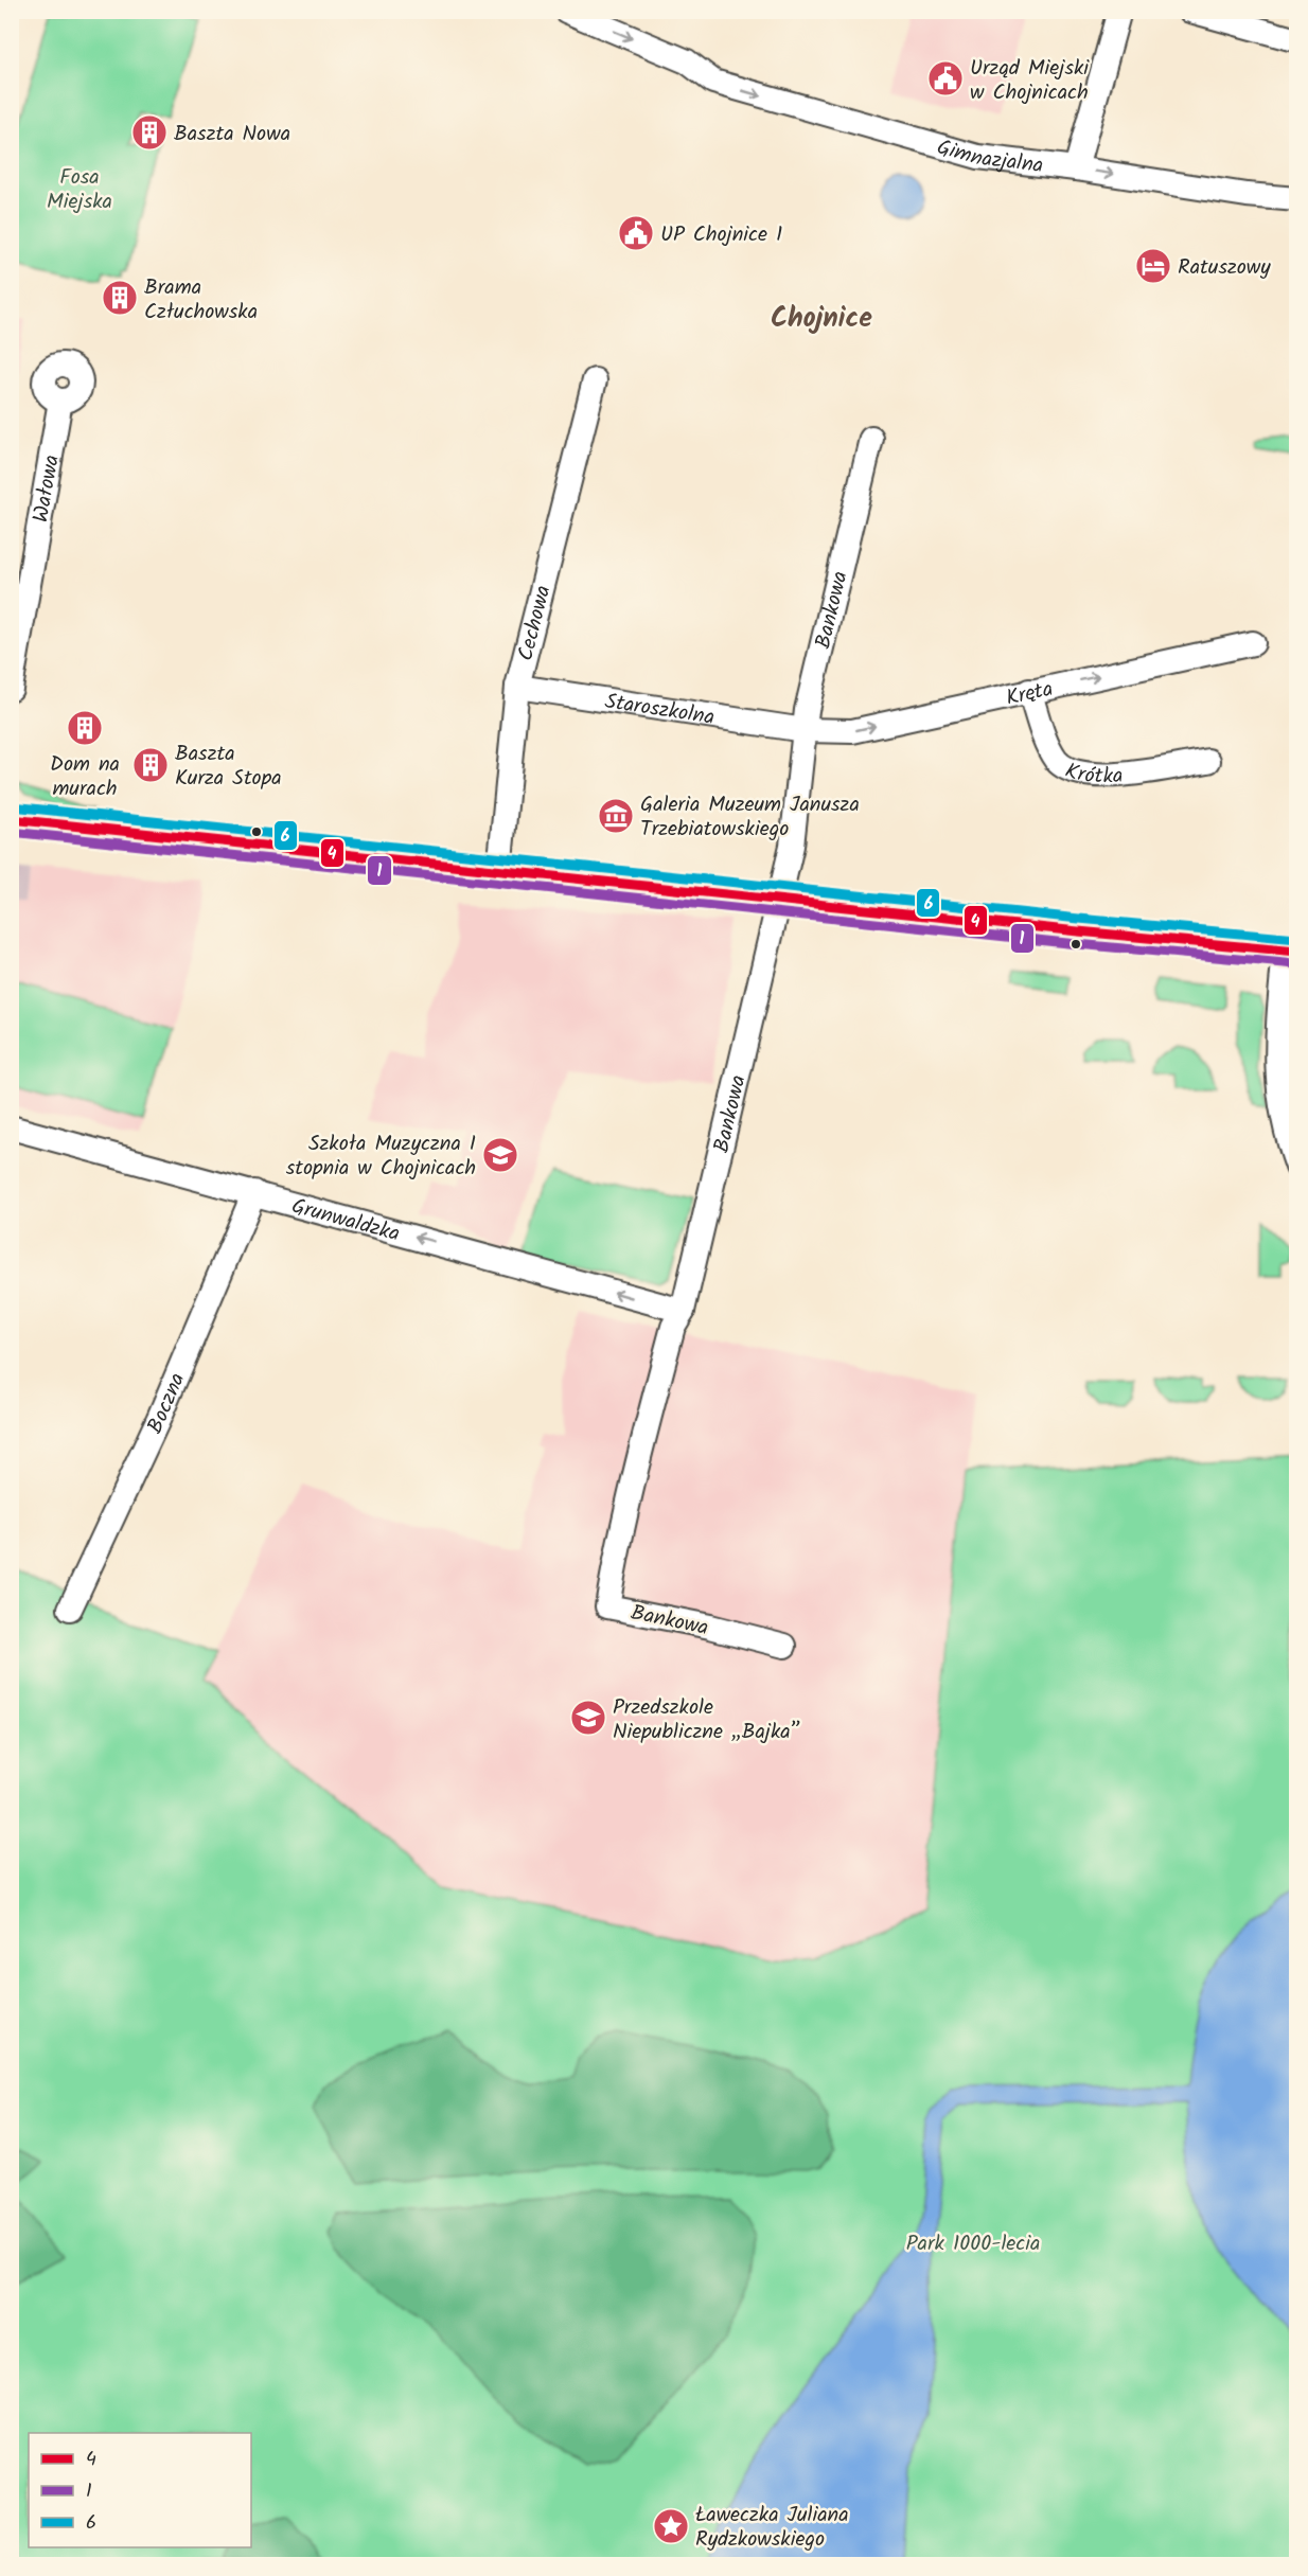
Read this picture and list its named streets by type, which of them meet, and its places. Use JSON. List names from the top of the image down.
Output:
{
  "streets": {
    "street": [
      "Gimnazjalna",
      "Wałowa",
      "Bankowa",
      "Cechowa",
      "Kręta",
      "Staroszkolna",
      "Krótka",
      "Grunwaldzka",
      "Boczna"
    ]
  },
  "crossings": [
    ["Bankowa", "Kręta"],
    ["Bankowa", "Staroszkolna"],
    ["Bankowa", "Grunwaldzka"],
    ["Cechowa", "Staroszkolna"],
    ["Kręta", "Staroszkolna"],
    ["Kręta", "Krótka"],
    ["Grunwaldzka", "Boczna"]
  ],
  "one_way": ["Gimnazjalna", "Kręta", "Grunwaldzka"],
  "districts": ["Chojnice"],
  "parks": ["Fosa Miejska", "Park 1000-lecia"],
  "places": {
    "public building": ["Urząd Miejski w Chojnicach", "UP Chojnice 1"],
    "building": [
      "Baszta Nowa",
      "Brama Człuchowska",
      "Dom na murach",
      "Baszta Kurza Stopa"
    ],
    "hotel": ["Ratuszowy"],
    "museum": ["Galeria Muzeum Janusza Trzebiatowskiego"],
    "school or university": ["Szkoła Muzyczna I stopnia w Chojnicach", "Przedszkole Niepubliczne „Bajka”"],
    "place": ["Ławeczka Juliana Rydzkowskiego"]
  },
  "lines": ["transit line 6", "transit line 4", "transit line 1"],
  "legend": ["4", "1", "6"]
}
